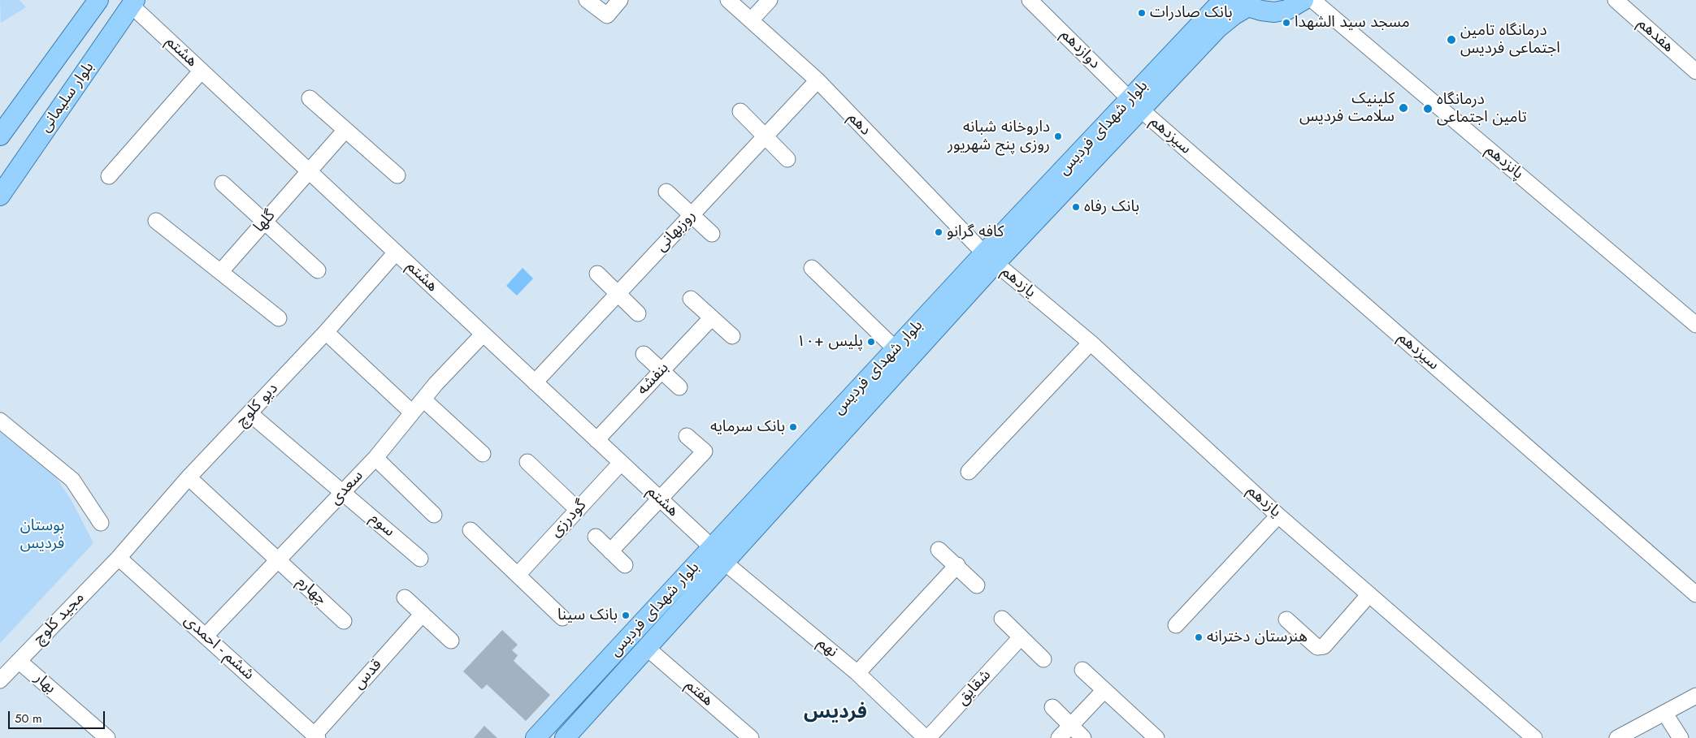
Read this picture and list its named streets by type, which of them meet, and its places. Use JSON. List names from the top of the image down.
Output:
{
  "streets": {
    "main road": ["بلوار سلیمانی", "بلوار شهدای فردیس"],
    "street": [
      "هفدهم",
      "دوازدهم",
      "هشتم",
      "دهم",
      "سیزدهم",
      "پانزدهم",
      "گلها",
      "روزبهانی",
      "یازدهم",
      "بنفشه",
      "دیو کلوچ",
      "سعدی",
      "گودرزی",
      "سوم",
      "چهارم",
      "مجید کلوچ",
      "ششم - احمدی",
      "نهم",
      "قدس",
      "بهار",
      "شقایق",
      "هفتم"
    ]
  },
  "crossings": [
    ["دوازدهم", "بلوار شهدای فردیس"],
    ["دوازدهم", "سیزدهم"],
    ["هشتم", "بلوار سلیمانی"],
    ["هشتم", "بلوار شهدای فردیس"],
    ["هشتم", "گلها"],
    ["هشتم", "روزبهانی"],
    ["هشتم", "بنفشه"],
    ["هشتم", "دیو کلوچ"],
    ["هشتم", "سعدی"],
    ["هشتم", "گودرزی"],
    ["دهم", "بلوار شهدای فردیس"],
    ["دهم", "روزبهانی"],
    ["دهم", "یازدهم"],
    ["بلوار شهدای فردیس", "سیزدهم"],
    ["بلوار شهدای فردیس", "یازدهم"],
    ["بلوار شهدای فردیس", "نهم"],
    ["بلوار شهدای فردیس", "هفتم"],
    ["دیو کلوچ", "سوم"],
    ["دیو کلوچ", "چهارم"],
    ["دیو کلوچ", "مجید کلوچ"],
    ["دیو کلوچ", "ششم - احمدی"],
    ["سعدی", "سوم"],
    ["سعدی", "چهارم"],
    ["سعدی", "ششم - احمدی"],
    ["مجید کلوچ", "ششم - احمدی"],
    ["مجید کلوچ", "بهار"],
    ["ششم - احمدی", "قدس"],
    ["نهم", "شقایق"]
  ],
  "districts": ["فردیس"],
  "parks": ["بوستان فردیس"],
  "places": [
    "بانک صادرات",
    "مسجد سید الشهدا",
    "درمانگاه تامین اجتماعی فردیس",
    "کلینیک سلامت فردیس",
    "درمانگاه تامین اجتماعى",
    "داروخانه شبانه روزی پنج شهریور",
    "بانک رفاه",
    "کافه گرانو",
    "پلیس +۱۰",
    "بانک سرمایه",
    "بانک سینا",
    "هنرستان دخترانه"
  ],
  "scale_bar": "50 m"
}
